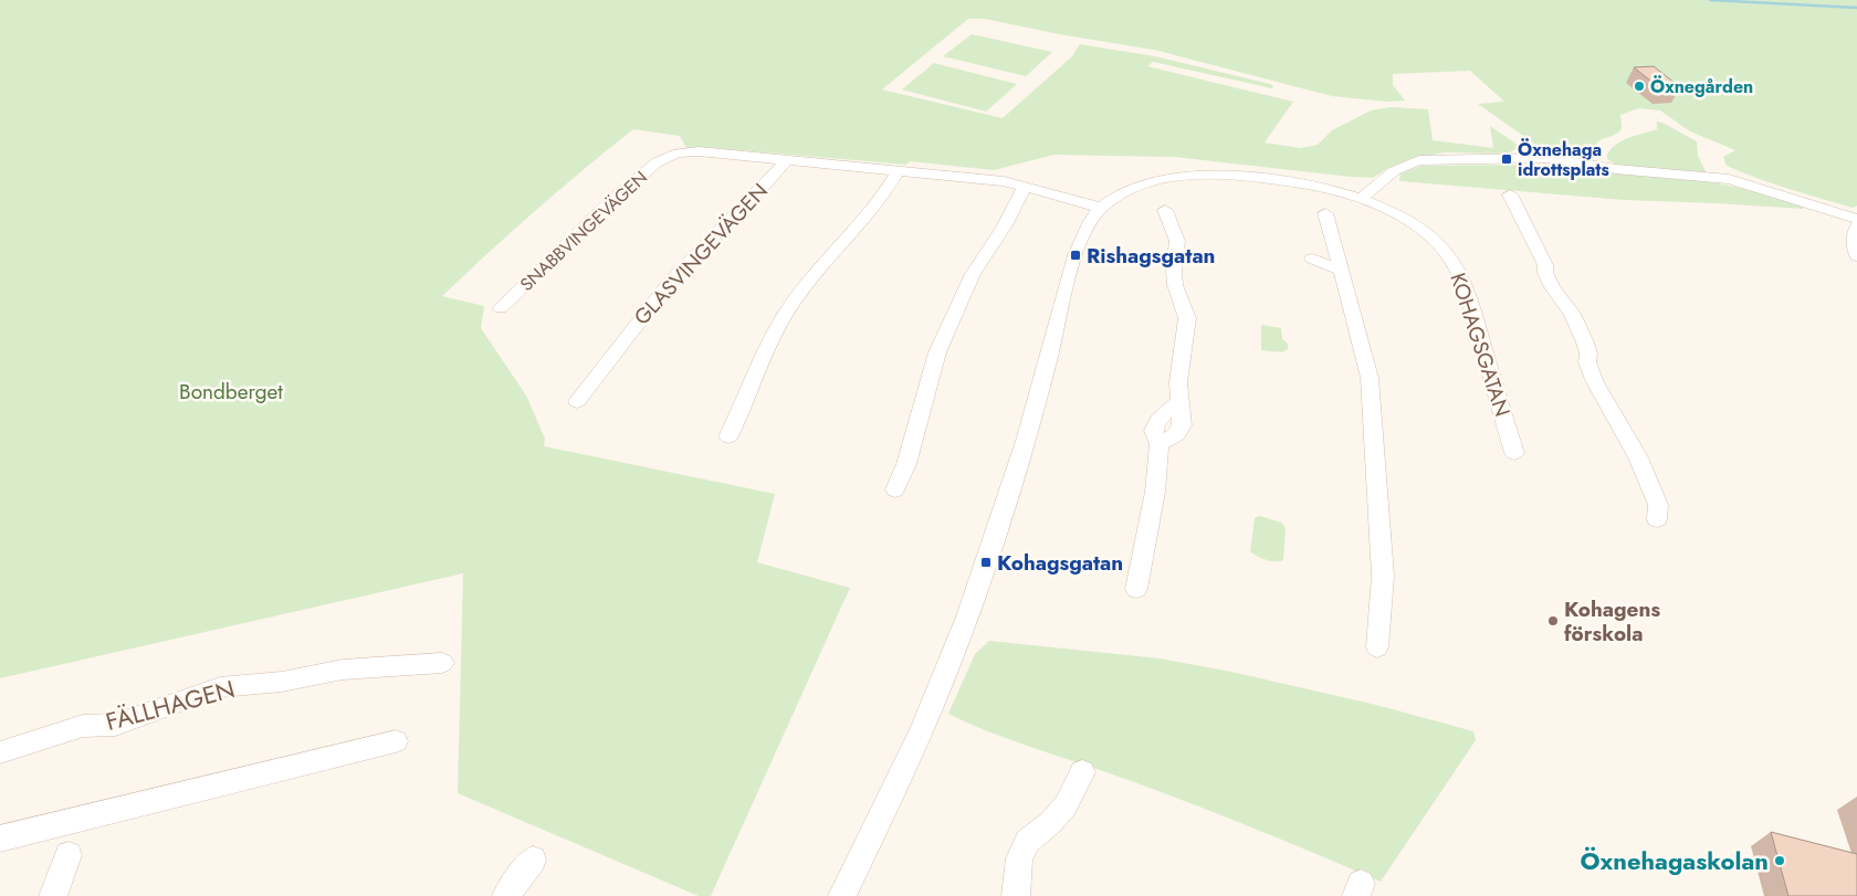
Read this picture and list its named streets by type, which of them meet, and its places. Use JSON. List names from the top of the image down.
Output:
{
  "streets": {
    "street": [
      "SNABBVINGEVÄGEN",
      "GLASVINGEVÄGEN",
      "KOHAGSGATAN",
      "FÄLLHAGEN"
    ]
  },
  "crossings": [
    ["SNABBVINGEVÄGEN", "GLASVINGEVÄGEN"]
  ],
  "parks": ["Bondberget"],
  "places": {
    "other": ["Öxnegården", "Kohagens förskola", "Öxnehagaskolan"],
    "transit": ["Öxnehaga idrottsplats", "Rishagsgatan", "Kohagsgatan"]
  }
}
